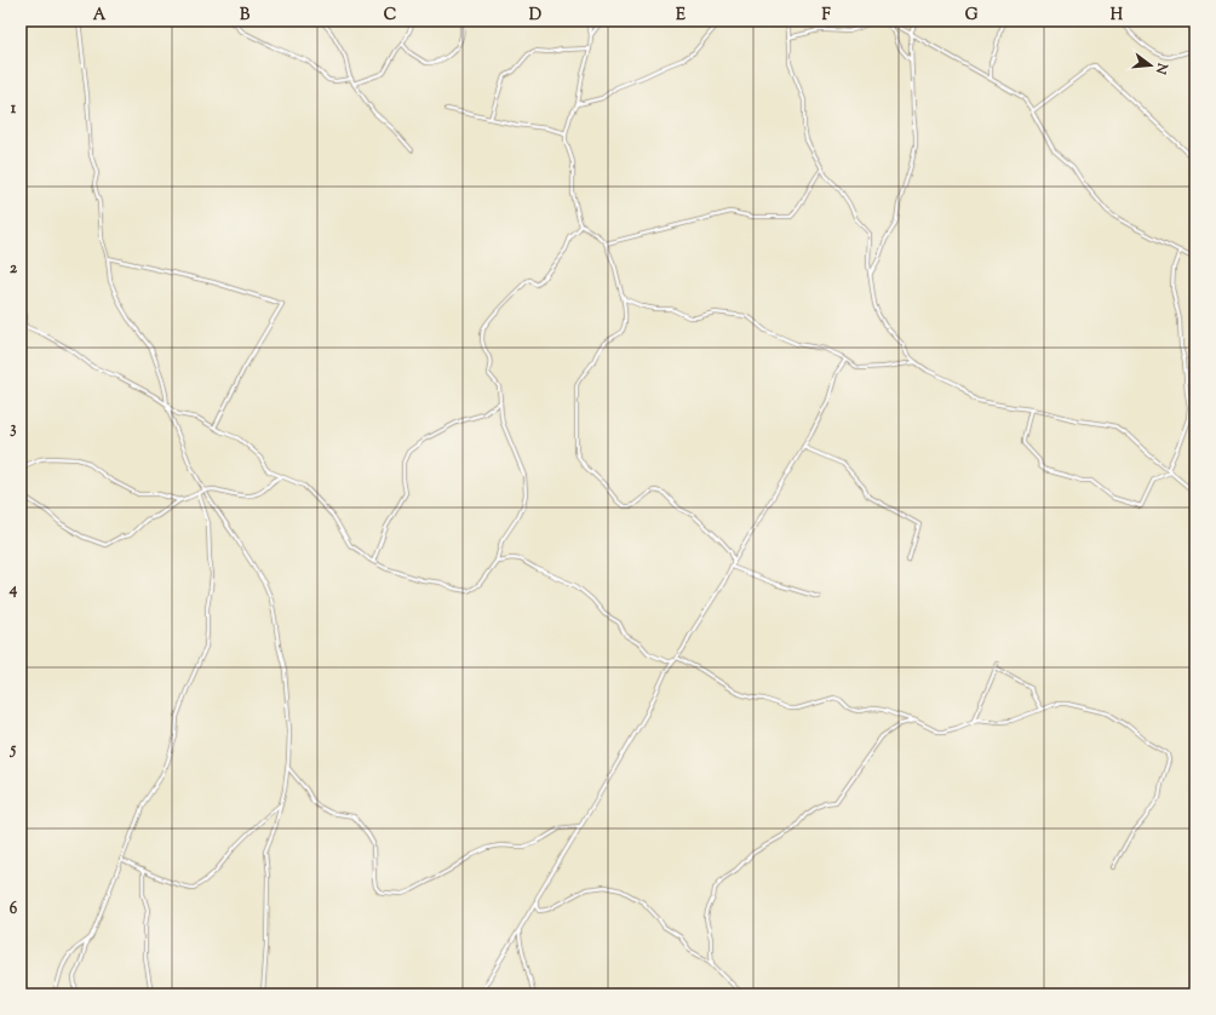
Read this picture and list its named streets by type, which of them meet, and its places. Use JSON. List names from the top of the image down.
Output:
{
  "north": "right",
  "grid": {
    "columns": [
      "A",
      "B",
      "C",
      "D",
      "E",
      "F",
      "G",
      "H"
    ],
    "rows": [
      "1",
      "2",
      "3",
      "4",
      "5",
      "6"
    ]
  }
}
